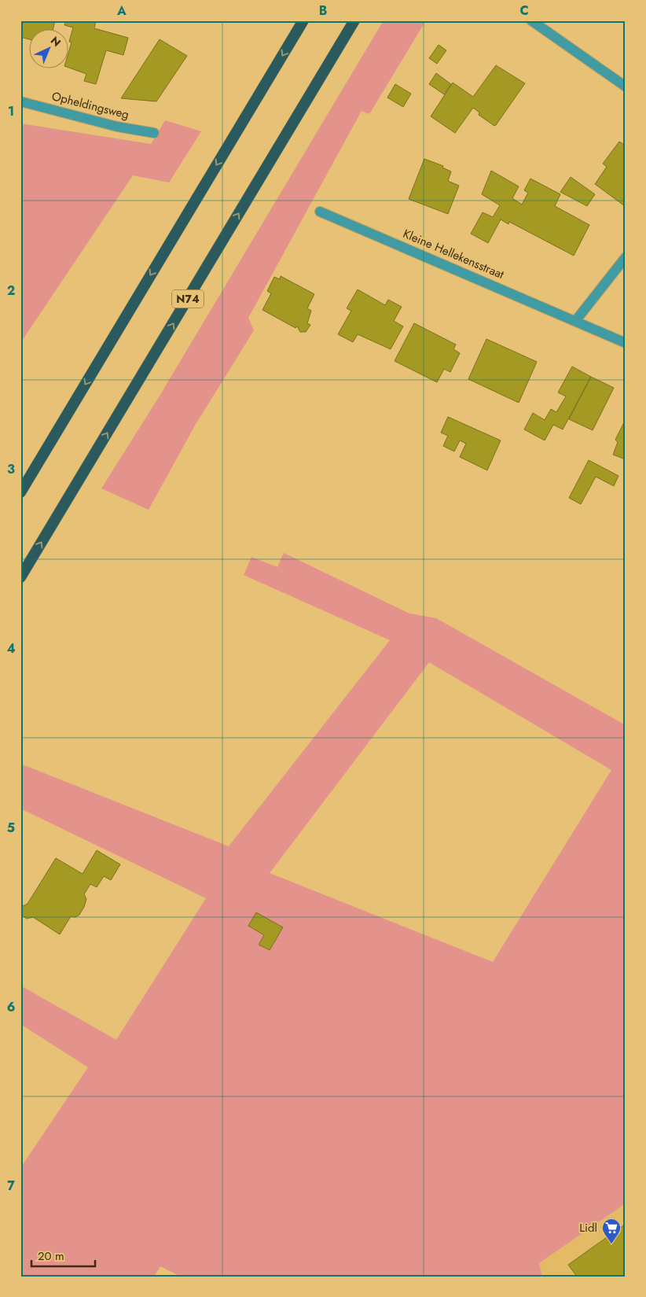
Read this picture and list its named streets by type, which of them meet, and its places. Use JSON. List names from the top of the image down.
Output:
{
  "streets": {
    "highway": ["N74"],
    "street": ["Opheldingsweg", "Kleine Hellekensstraat"]
  },
  "places": {
    "supermarket": ["Lidl"]
  },
  "scale_bar": "20 m",
  "north": "top right",
  "grid": {
    "columns": ["A", "B", "C"],
    "rows": [
      "1",
      "2",
      "3",
      "4",
      "5",
      "6",
      "7"
    ]
  }
}
